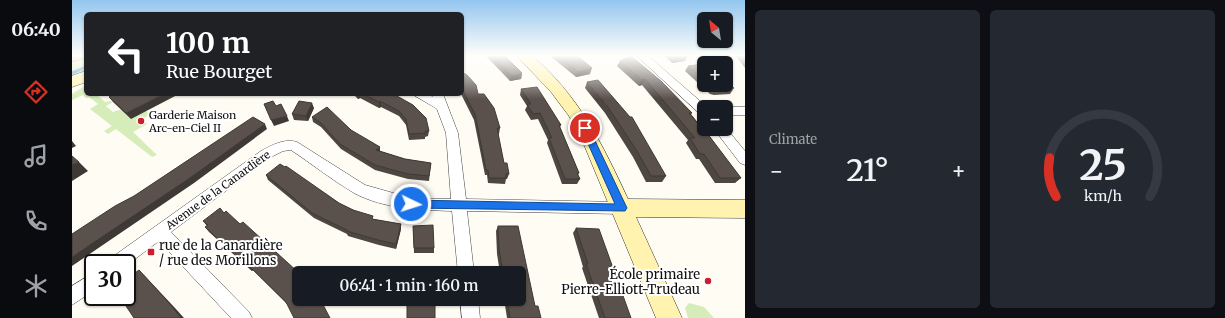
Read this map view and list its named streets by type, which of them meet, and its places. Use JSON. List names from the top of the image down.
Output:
{
  "streets": {
    "street": ["Avenue de la Canardière"]
  },
  "places": {
    "other": ["Garderie Maison Arc-en-Ciel II", "École primaire Pierre-Elliott-Trudeau"],
    "transit": ["rue de la Canardière / rue des Morillons"]
  },
  "north": "top left",
  "page": {
    "tabs": "06:40",
    "tile": "Climate",
    "map_buttons": ["+", "−"],
    "turn": ["100 m", "Rue Bourget"],
    "heat": ["−", "21°", "+"],
    "limit": "30",
    "trip": "06:41 · 1 min · 160 m",
    "gauge": ["25", "km/h"]
  }
}
